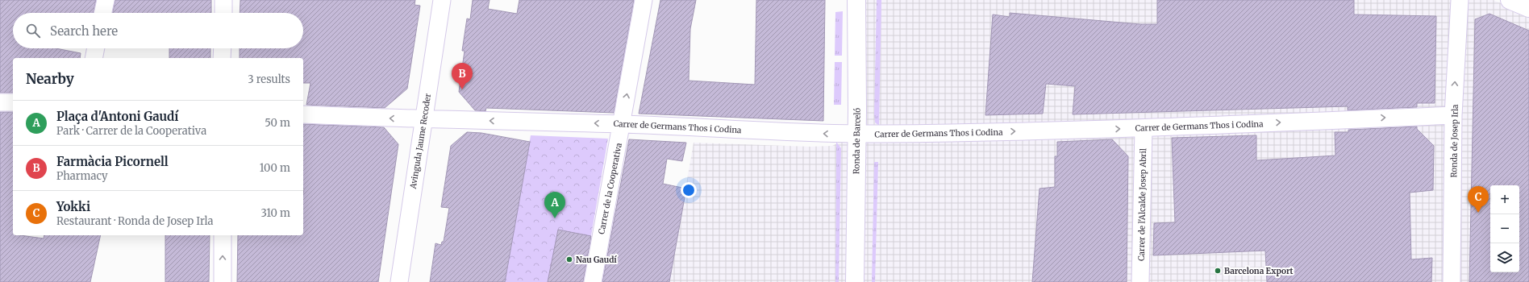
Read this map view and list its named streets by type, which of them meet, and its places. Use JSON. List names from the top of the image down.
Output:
{
  "streets": {
    "street": [
      "Carrer de Germans Thos i Codina",
      "Avinguda Jaume Recoder",
      "Ronda de Barceló",
      "Ronda de Josep Irla",
      "Carrer de la Cooperativa",
      "Carrer de l'Alcalde Josep Abril"
    ]
  },
  "crossings": [
    ["Carrer de Germans Thos i Codina", "Avinguda Jaume Recoder"],
    ["Carrer de Germans Thos i Codina", "Ronda de Barceló"],
    ["Carrer de Germans Thos i Codina", "Ronda de Josep Irla"],
    ["Carrer de Germans Thos i Codina", "Carrer de la Cooperativa"],
    ["Carrer de Germans Thos i Codina", "Carrer de l'Alcalde Josep Abril"]
  ],
  "one_way": ["Ronda de Josep Irla", "Carrer de la Cooperativa"],
  "places": ["Nau Gaudí", "Barcelona Export"],
  "page": {
    "search": "Search here",
    "heading": ["Nearby", "3 results"],
    "pins": ["B", "C", "A"],
    "list": [
      {
        "mark": "A",
        "name": "Plaça d'Antoni Gaudí",
        "note": "Park · Carrer de la Cooperativa",
        "value": "50 m"
      },
      {
        "mark": "B",
        "name": "Farmàcia Picornell",
        "note": "Pharmacy",
        "value": "100 m"
      },
      {
        "mark": "C",
        "name": "Yokki",
        "note": "Restaurant · Ronda de Josep Irla",
        "value": "310 m"
      }
    ],
    "map_buttons": ["+", "−"]
  }
}
